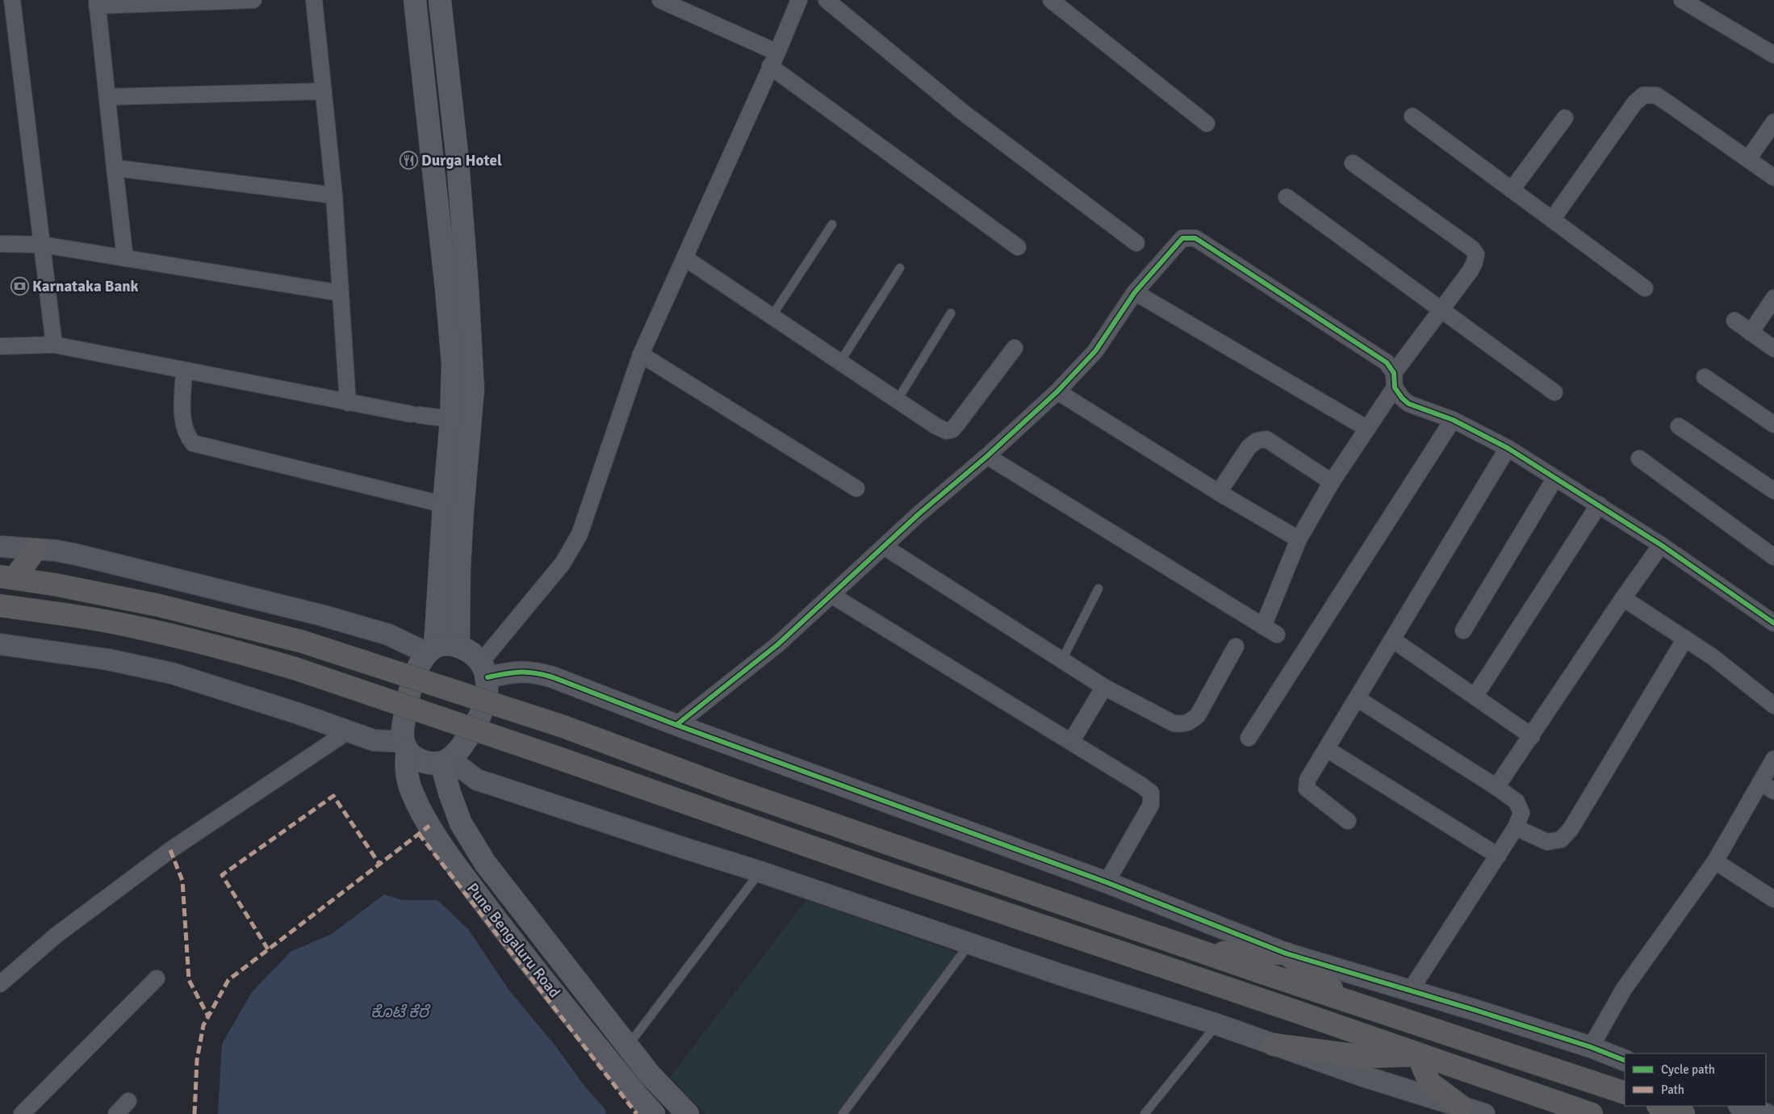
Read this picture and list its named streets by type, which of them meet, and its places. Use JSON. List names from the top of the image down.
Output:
{
  "streets": {
    "main road": ["Pune Bengaluru Road"]
  },
  "water": ["ಕೊಟೆ ಕೆರೆ"],
  "places": {
    "restaurant": ["Durga Hotel"],
    "bank": ["Karnataka Bank"]
  },
  "legend": ["Cycle path", "Path"]
}
